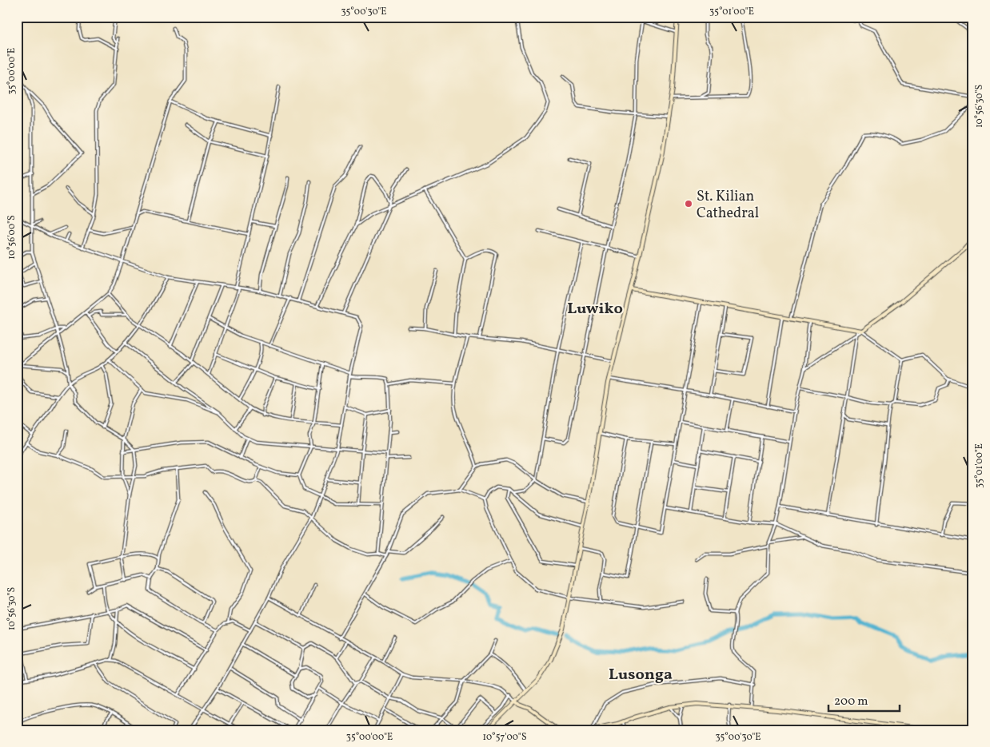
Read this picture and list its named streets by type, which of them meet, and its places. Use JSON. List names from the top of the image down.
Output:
{
  "districts": ["Luwiko", "Lusonga"],
  "places": ["St. Kilian Cathedral"],
  "scale_bar": "200 m",
  "coordinates": [
    "35°00'30\"E",
    "35°01'00\"E",
    "35°00'00\"E",
    "10°56'30\"S",
    "10°56'00\"S",
    "10°57'00\"S"
  ]
}
